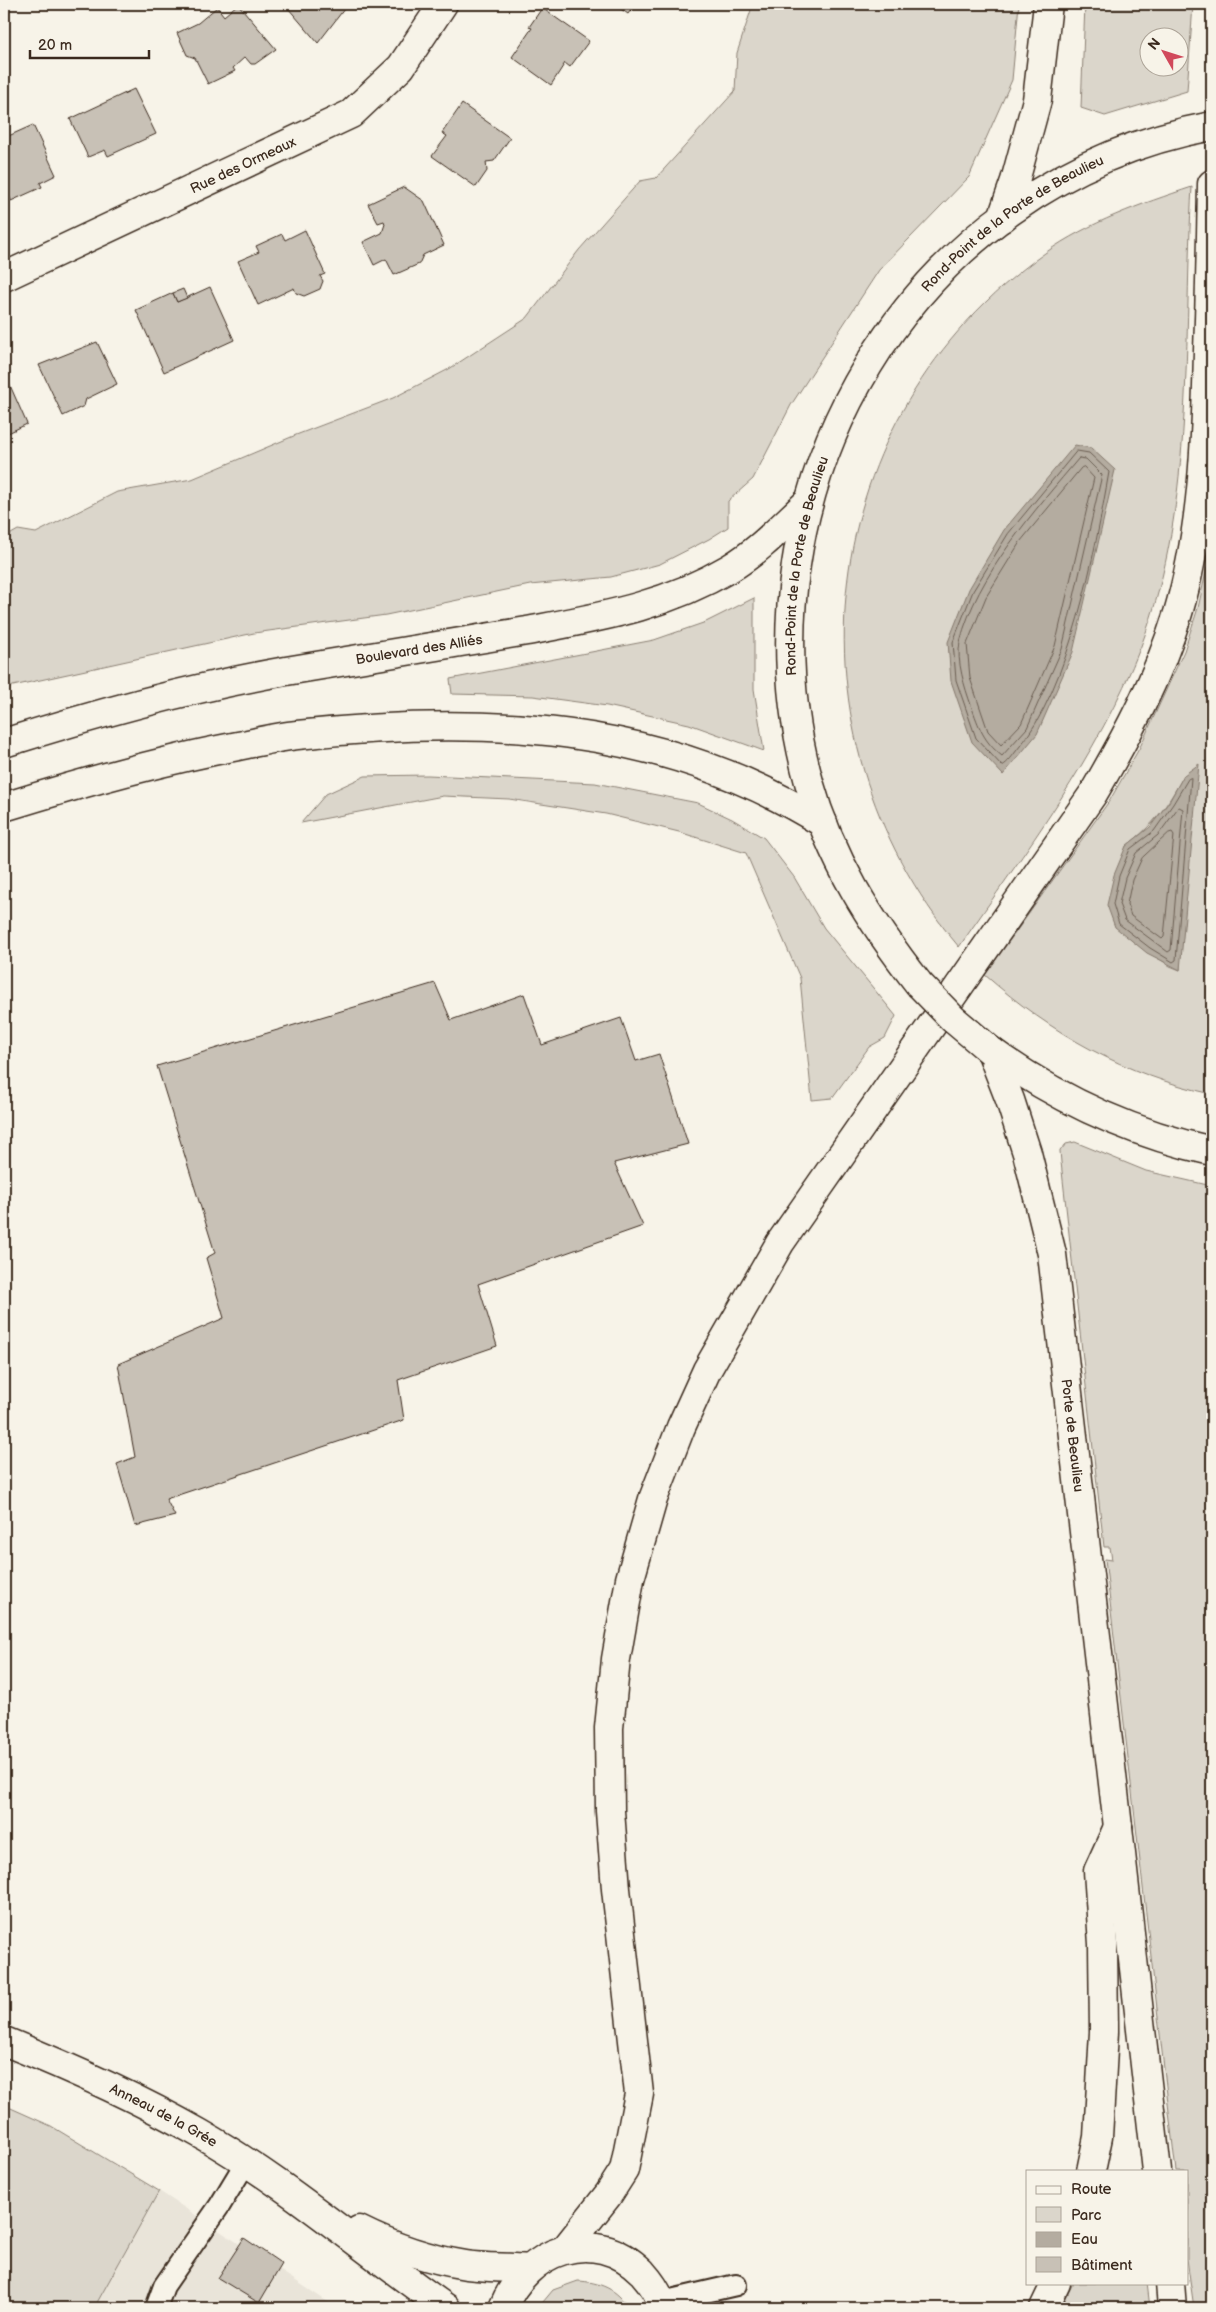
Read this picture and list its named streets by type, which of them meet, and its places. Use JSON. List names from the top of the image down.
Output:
{
  "streets": {
    "main road": [
      "Rue des Ormeaux",
      "Rond-Point de la Porte de Beaulieu",
      "Boulevard des Alliés",
      "Porte de Beaulieu",
      "Anneau de la Grée"
    ]
  },
  "crossings": [
    ["Rond-Point de la Porte de Beaulieu", "Boulevard des Alliés"],
    ["Rond-Point de la Porte de Beaulieu", "Porte de Beaulieu"]
  ],
  "legend": [
    "Route",
    "Parc",
    "Eau",
    "Bâtiment"
  ],
  "scale_bar": "20 m",
  "north": "top left"
}
